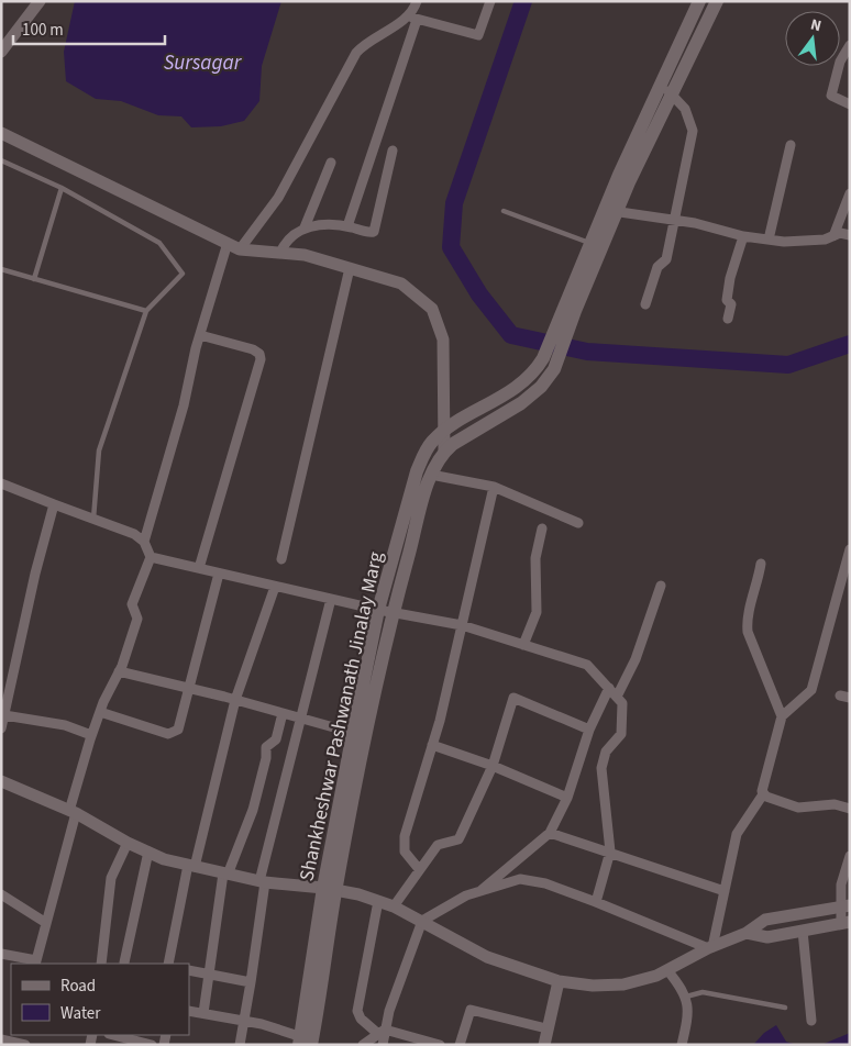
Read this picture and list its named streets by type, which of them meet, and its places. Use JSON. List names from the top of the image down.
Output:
{
  "streets": {
    "main road": ["Shankheshwar Pashwanath Jinalay Marg"]
  },
  "water": ["Sursagar"],
  "legend": ["Road", "Water"],
  "scale_bar": "100 m",
  "north": "top"
}
